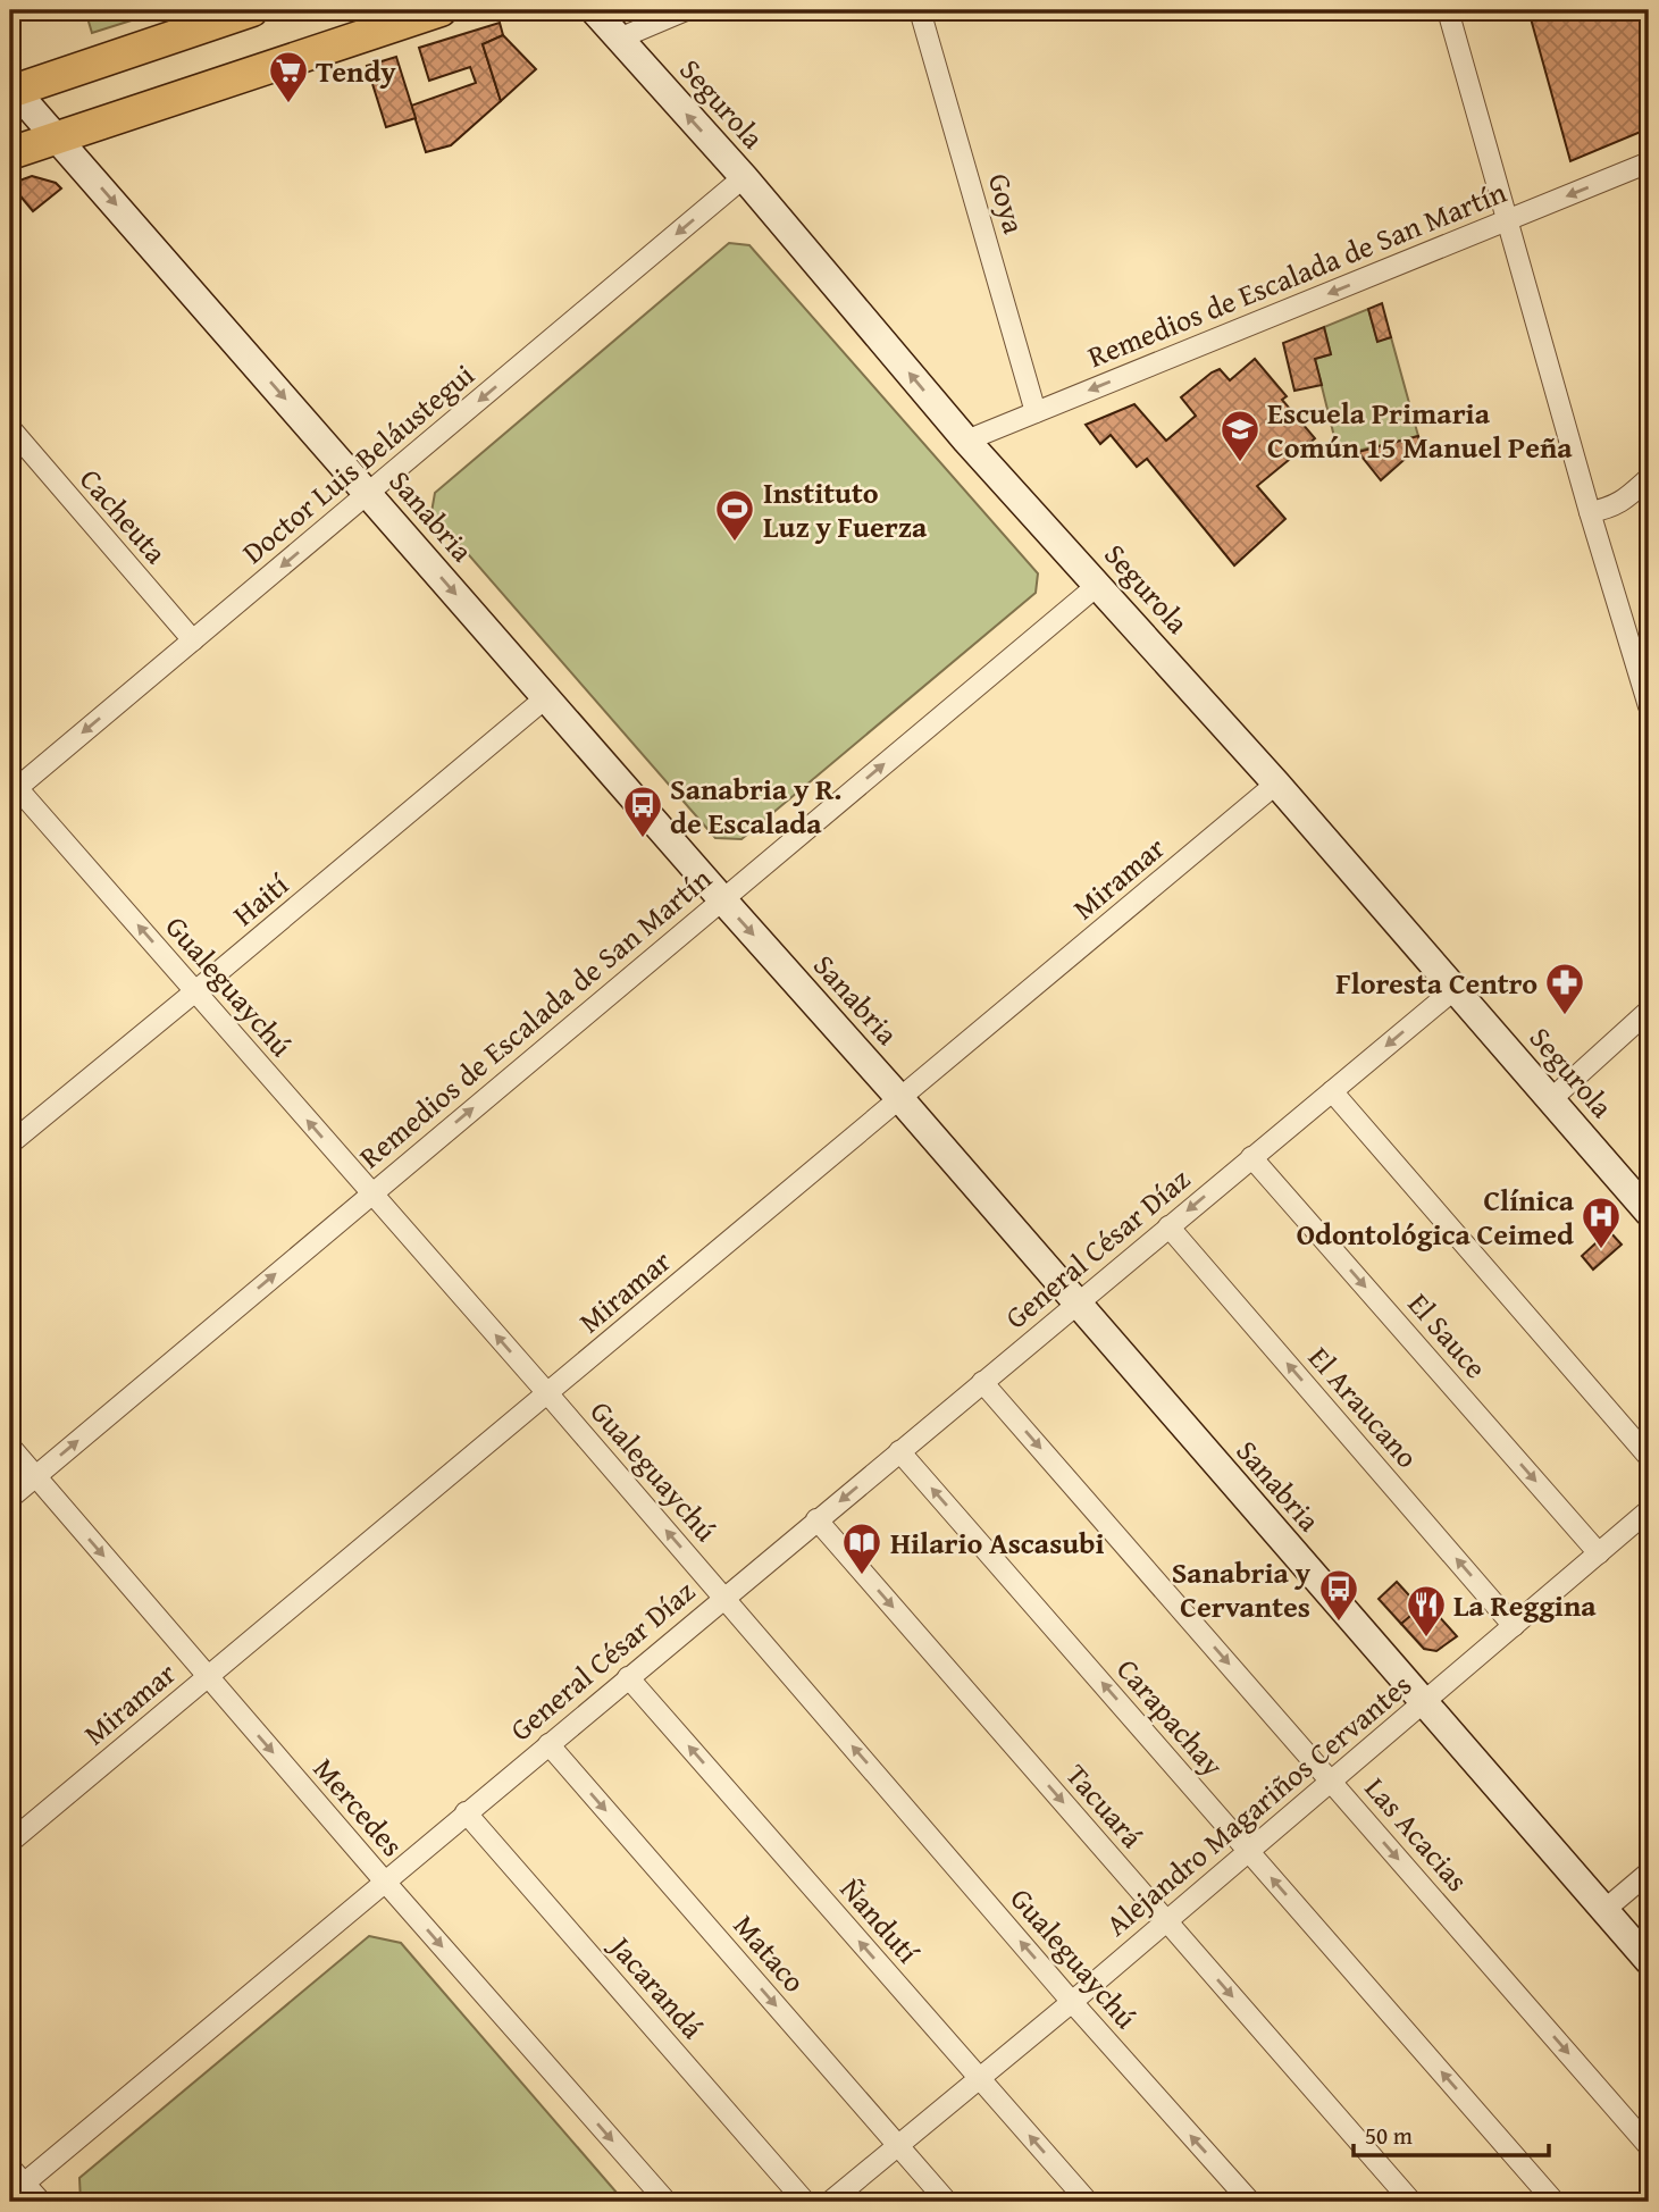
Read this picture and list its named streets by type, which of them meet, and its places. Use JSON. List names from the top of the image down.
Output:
{
  "streets": {
    "street": [
      "Segurola",
      "Goya",
      "Remedios de Escalada de San Martín",
      "Doctor Luis Beláustegui",
      "Cacheuta",
      "Sanabria",
      "Miramar",
      "Haití",
      "Gualeguaychú",
      "General César Díaz",
      "El Sauce",
      "El Araucano",
      "Carapachay",
      "Alejandro Magariños Cervantes",
      "Tacuará",
      "Mercedes",
      "Las Acacias",
      "Ñandutí",
      "Mataco",
      "Jacarandá"
    ]
  },
  "crossings": [
    ["Segurola", "Remedios de Escalada de San Martín"],
    ["Segurola", "Doctor Luis Beláustegui"],
    ["Segurola", "Miramar"],
    ["Segurola", "General César Díaz"],
    ["Goya", "Remedios de Escalada de San Martín"],
    ["Remedios de Escalada de San Martín", "Sanabria"],
    ["Remedios de Escalada de San Martín", "Gualeguaychú"],
    ["Remedios de Escalada de San Martín", "Mercedes"],
    ["Doctor Luis Beláustegui", "Cacheuta"],
    ["Doctor Luis Beláustegui", "Sanabria"],
    ["Doctor Luis Beláustegui", "Gualeguaychú"],
    ["Sanabria", "Miramar"],
    ["Sanabria", "Haití"],
    ["Sanabria", "General César Díaz"],
    ["Sanabria", "Alejandro Magariños Cervantes"],
    ["Miramar", "Gualeguaychú"],
    ["Miramar", "Mercedes"],
    ["Haití", "Gualeguaychú"],
    ["Gualeguaychú", "General César Díaz"],
    ["Gualeguaychú", "Alejandro Magariños Cervantes"],
    ["General César Díaz", "El Sauce"],
    ["General César Díaz", "El Araucano"],
    ["General César Díaz", "Carapachay"],
    ["General César Díaz", "Tacuará"],
    ["General César Díaz", "Mercedes"],
    ["General César Díaz", "Las Acacias"],
    ["General César Díaz", "Ñandutí"],
    ["General César Díaz", "Mataco"],
    ["General César Díaz", "Jacarandá"],
    ["El Sauce", "Alejandro Magariños Cervantes"],
    ["El Araucano", "Alejandro Magariños Cervantes"],
    ["Carapachay", "Alejandro Magariños Cervantes"],
    ["Alejandro Magariños Cervantes", "Tacuará"],
    ["Alejandro Magariños Cervantes", "Las Acacias"],
    ["Alejandro Magariños Cervantes", "Ñandutí"],
    ["Alejandro Magariños Cervantes", "Mataco"]
  ],
  "one_way": [
    "Doctor Luis Beláustegui",
    "Sanabria",
    "Gualeguaychú",
    "El Araucano",
    "Carapachay",
    "Tacuará",
    "Mercedes",
    "Las Acacias",
    "Ñandutí",
    "Mataco"
  ],
  "places": {
    "supermarket": ["Tendy"],
    "school or university": ["Escuela Primaria Común 15 Manuel Peña"],
    "sports": ["Instituto Luz y Fuerza"],
    "bus stop": ["Sanabria y R. de Escalada", "Sanabria y Cervantes"],
    "pharmacy": ["Floresta Centro"],
    "hospital": ["Clínica Odontológica Ceimed"],
    "library": ["Hilario Ascasubi"],
    "restaurant": ["La Reggina"]
  },
  "scale_bar": "50 m"
}
